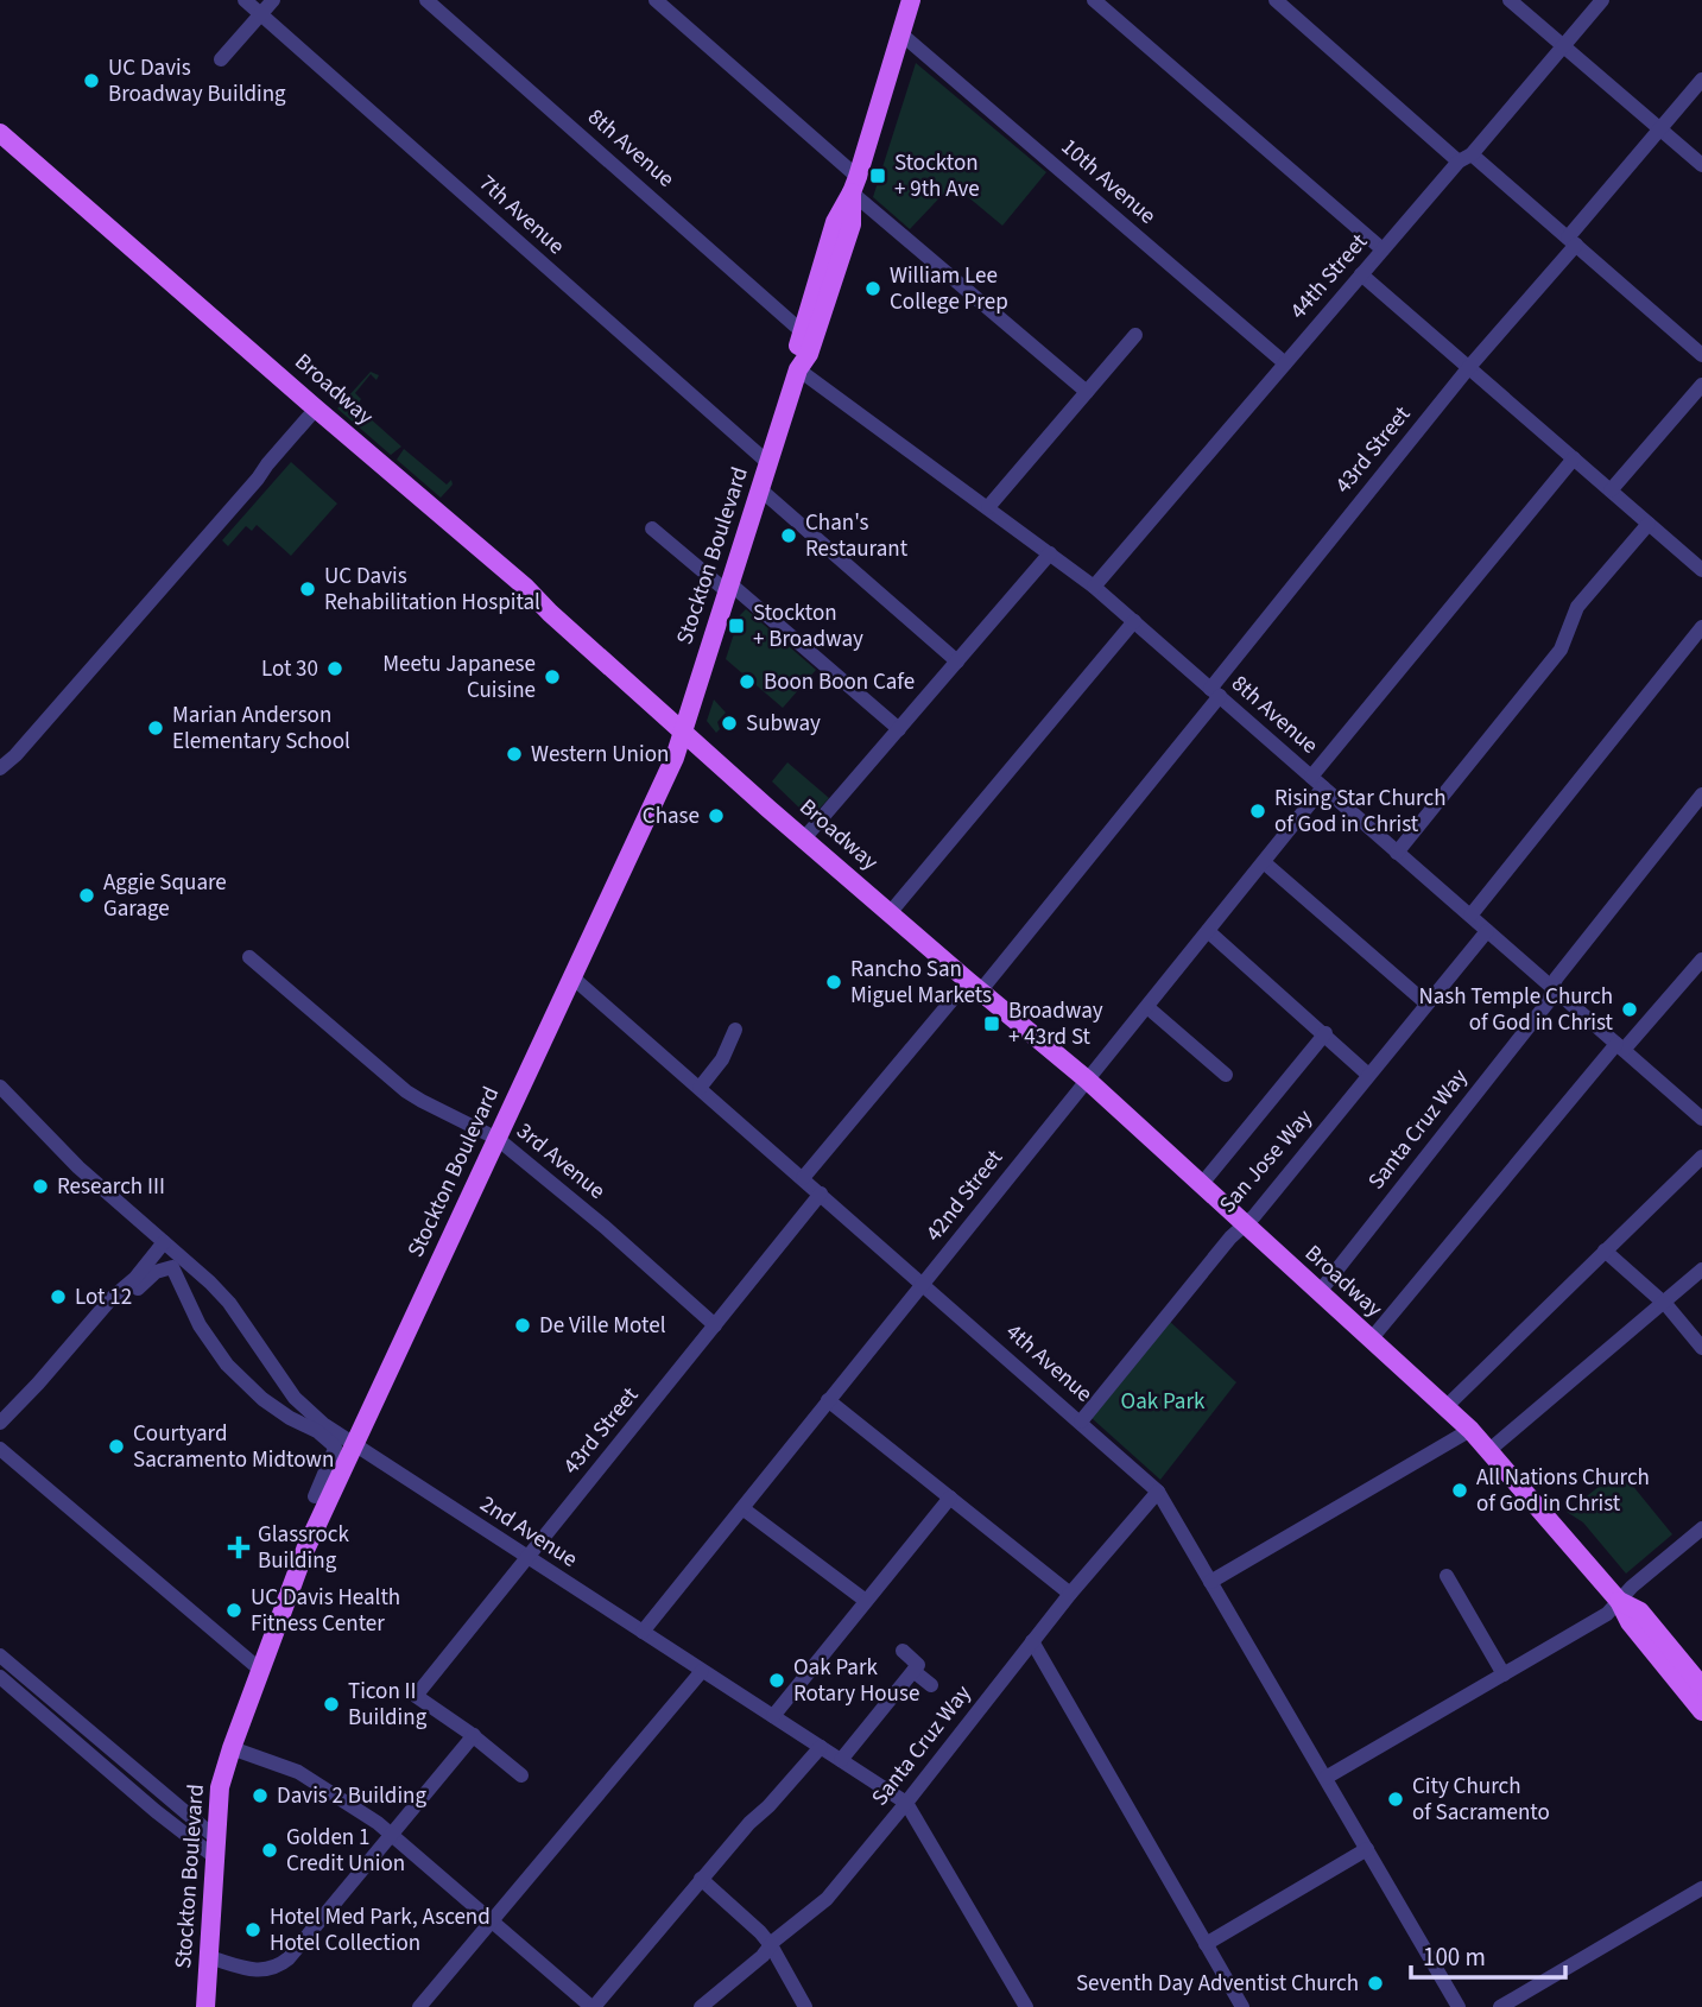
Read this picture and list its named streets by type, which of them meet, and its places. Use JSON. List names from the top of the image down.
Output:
{
  "streets": {
    "main road": ["Broadway", "Stockton Boulevard"],
    "street": [
      "8th Avenue",
      "10th Avenue",
      "7th Avenue",
      "44th Street",
      "43rd Street",
      "Santa Cruz Way",
      "3rd Avenue",
      "San Jose Way",
      "42nd Street",
      "4th Avenue",
      "2nd Avenue"
    ]
  },
  "crossings": [
    ["8th Avenue", "44th Street"],
    ["8th Avenue", "43rd Street"],
    ["8th Avenue", "Stockton Boulevard"],
    ["8th Avenue", "Santa Cruz Way"],
    ["8th Avenue", "San Jose Way"],
    ["8th Avenue", "42nd Street"],
    ["10th Avenue", "44th Street"],
    ["10th Avenue", "Stockton Boulevard"],
    ["7th Avenue", "Stockton Boulevard"],
    ["Broadway", "43rd Street"],
    ["Broadway", "Stockton Boulevard"],
    ["Broadway", "Santa Cruz Way"],
    ["Broadway", "San Jose Way"],
    ["Broadway", "42nd Street"],
    ["43rd Street", "3rd Avenue"],
    ["43rd Street", "4th Avenue"],
    ["43rd Street", "2nd Avenue"],
    ["Stockton Boulevard", "3rd Avenue"],
    ["Stockton Boulevard", "4th Avenue"],
    ["Stockton Boulevard", "2nd Avenue"],
    ["Santa Cruz Way", "4th Avenue"],
    ["Santa Cruz Way", "2nd Avenue"],
    ["San Jose Way", "4th Avenue"],
    ["42nd Street", "4th Avenue"],
    ["42nd Street", "2nd Avenue"]
  ],
  "parks": ["Oak Park"],
  "places": {
    "other": [
      "UC Davis Broadway Building",
      "William Lee College Prep",
      "Chan's Restaurant",
      "UC Davis Rehabilitation Hospital",
      "Lot 30",
      "Meetu Japanese Cuisine",
      "Boon Boon Cafe",
      "Subway",
      "Marian Anderson Elementary School",
      "Western Union",
      "Rising Star Church of God in Christ",
      "Chase",
      "Aggie Square Garage",
      "Rancho San Miguel Markets",
      "Nash Temple Church of God in Christ",
      "Research III",
      "Lot 12",
      "De Ville Motel",
      "Courtyard Sacramento Midtown",
      "All Nations Church of God in Christ",
      "UC Davis Health Fitness Center",
      "Oak Park Rotary House",
      "Ticon II Building",
      "Davis 2 Building",
      "City Church of Sacramento",
      "Golden 1 Credit Union",
      "Hotel Med Park, Ascend Hotel Collection",
      "Seventh Day Adventist Church"
    ],
    "transit": ["Stockton + 9th Ave", "Stockton + Broadway", "Broadway + 43rd St"],
    "health": ["Glassrock Building"]
  },
  "scale_bar": "100 m"
}
